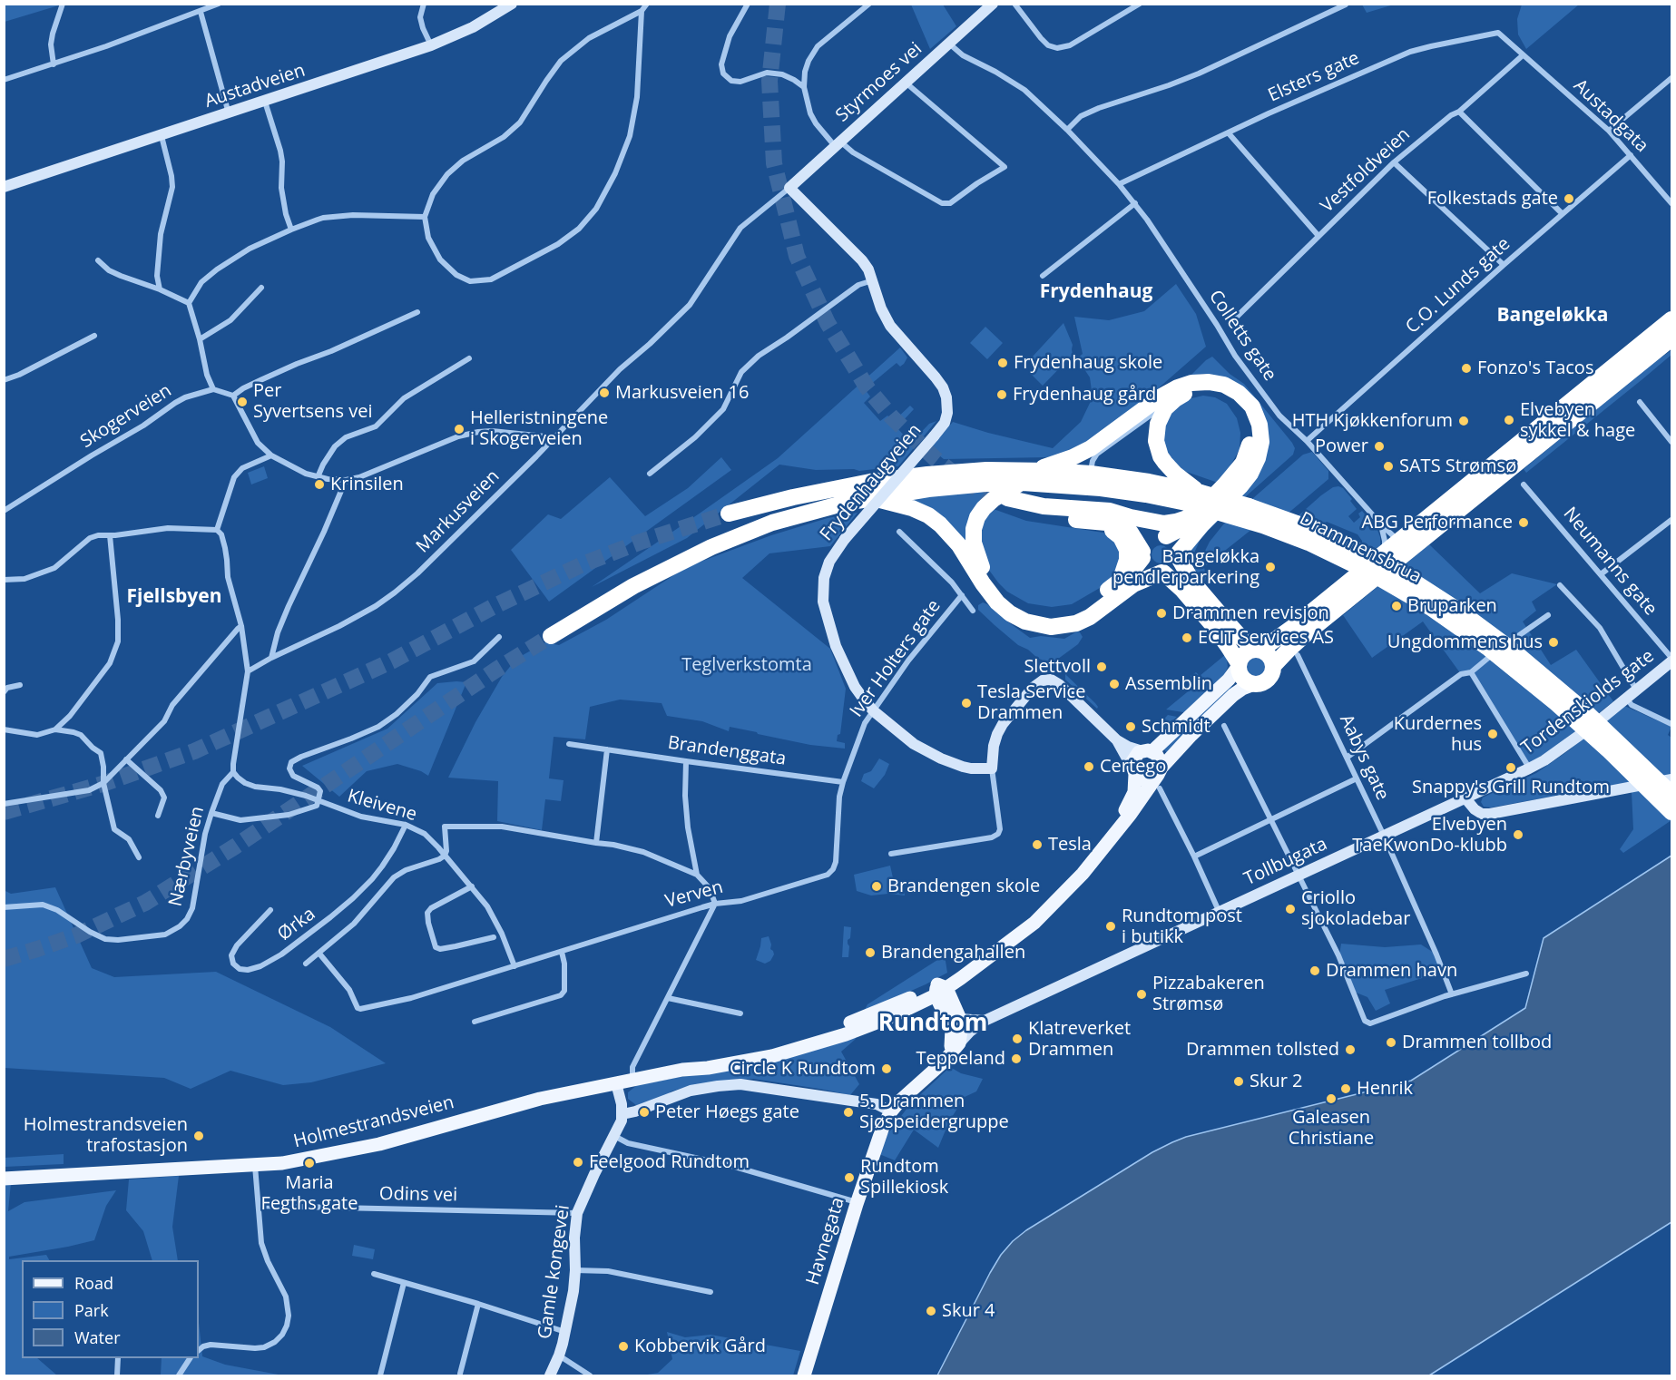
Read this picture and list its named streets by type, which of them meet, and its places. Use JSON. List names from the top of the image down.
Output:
{
  "streets": {
    "highway": ["Drammensbrua"],
    "main road": [
      "Styrmoes vei",
      "Austadveien",
      "Frydenhaugveien",
      "Tordenskiolds gate",
      "Tollbugata",
      "Holmestrandsveien",
      "Havnegata",
      "Gamle kongevei"
    ],
    "street": [
      "Elsters gate",
      "Austadgata",
      "Vestfoldveien",
      "C.O. Lunds gate",
      "Colletts gate",
      "Skogerveien",
      "Markusveien",
      "Neumanns gate",
      "Iver Holters gate",
      "Brandenggata",
      "Aabys gate",
      "Kleivene",
      "Nærbyveien",
      "Verven",
      "Ørka",
      "Odins vei"
    ]
  },
  "crossings": [
    ["Elsters gate", "Austadgata"],
    ["Elsters gate", "Vestfoldveien"],
    ["Elsters gate", "Colletts gate"],
    ["Styrmoes vei", "Colletts gate"],
    ["Styrmoes vei", "Frydenhaugveien"],
    ["Styrmoes vei", "Markusveien"],
    ["Austadgata", "Vestfoldveien"],
    ["Austadgata", "C.O. Lunds gate"],
    ["C.O. Lunds gate", "Colletts gate"],
    ["Frydenhaugveien", "Markusveien"],
    ["Frydenhaugveien", "Iver Holters gate"],
    ["Neumanns gate", "Tordenskiolds gate"],
    ["Iver Holters gate", "Brandenggata"],
    ["Iver Holters gate", "Verven"],
    ["Tordenskiolds gate", "Tollbugata"],
    ["Aabys gate", "Tollbugata"],
    ["Kleivene", "Nærbyveien"],
    ["Kleivene", "Verven"],
    ["Kleivene", "Ørka"],
    ["Odins vei", "Gamle kongevei"]
  ],
  "districts": [
    "Frydenhaug",
    "Bangeløkka",
    "Fjellsbyen",
    "Rundtom"
  ],
  "parks": ["Teglverkstomta"],
  "places": [
    "Folkestads gate",
    "Frydenhaug skole",
    "Fonzo's Tacos",
    "Markusveien 16",
    "Frydenhaug gård",
    "Per Syvertsens vei",
    "Elvebyen sykkel & hage",
    "HTH Kjøkkenforum",
    "Helleristningene i Skogerveien",
    "Power",
    "SATS Strømsø",
    "Krinsilen",
    "ABG Performance",
    "Bangeløkka pendlerparkering",
    "Bruparken",
    "Drammen revisjon",
    "ECIT Services AS",
    "Ungdommens hus",
    "Slettvoll",
    "Assemblin",
    "Tesla Service Drammen",
    "Schmidt",
    "Kurdernes hus",
    "Certego",
    "Snappy's Grill Rundtom",
    "Elvebyen TaeKwonDo-klubb",
    "Tesla",
    "Brandengen skole",
    "Criollo sjokoladebar",
    "Rundtom post i butikk",
    "Brandengahallen",
    "Drammen havn",
    "Pizzabakeren Strømsø",
    "Klatreverket Drammen",
    "Drammen tollbod",
    "Drammen tollsted",
    "Teppeland",
    "Circle K Rundtom",
    "Skur 2",
    "Henrik",
    "Galeasen Christiane",
    "Peter Høegs gate",
    "5. Drammen Sjøspeidergruppe",
    "Holmestrandsveien trafostasjon",
    "Feelgood Rundtom",
    "Maria Fegths gate",
    "Rundtom Spillekiosk",
    "Skur 4",
    "Kobbervik Gård"
  ],
  "legend": ["Road", "Park", "Water"]
}
